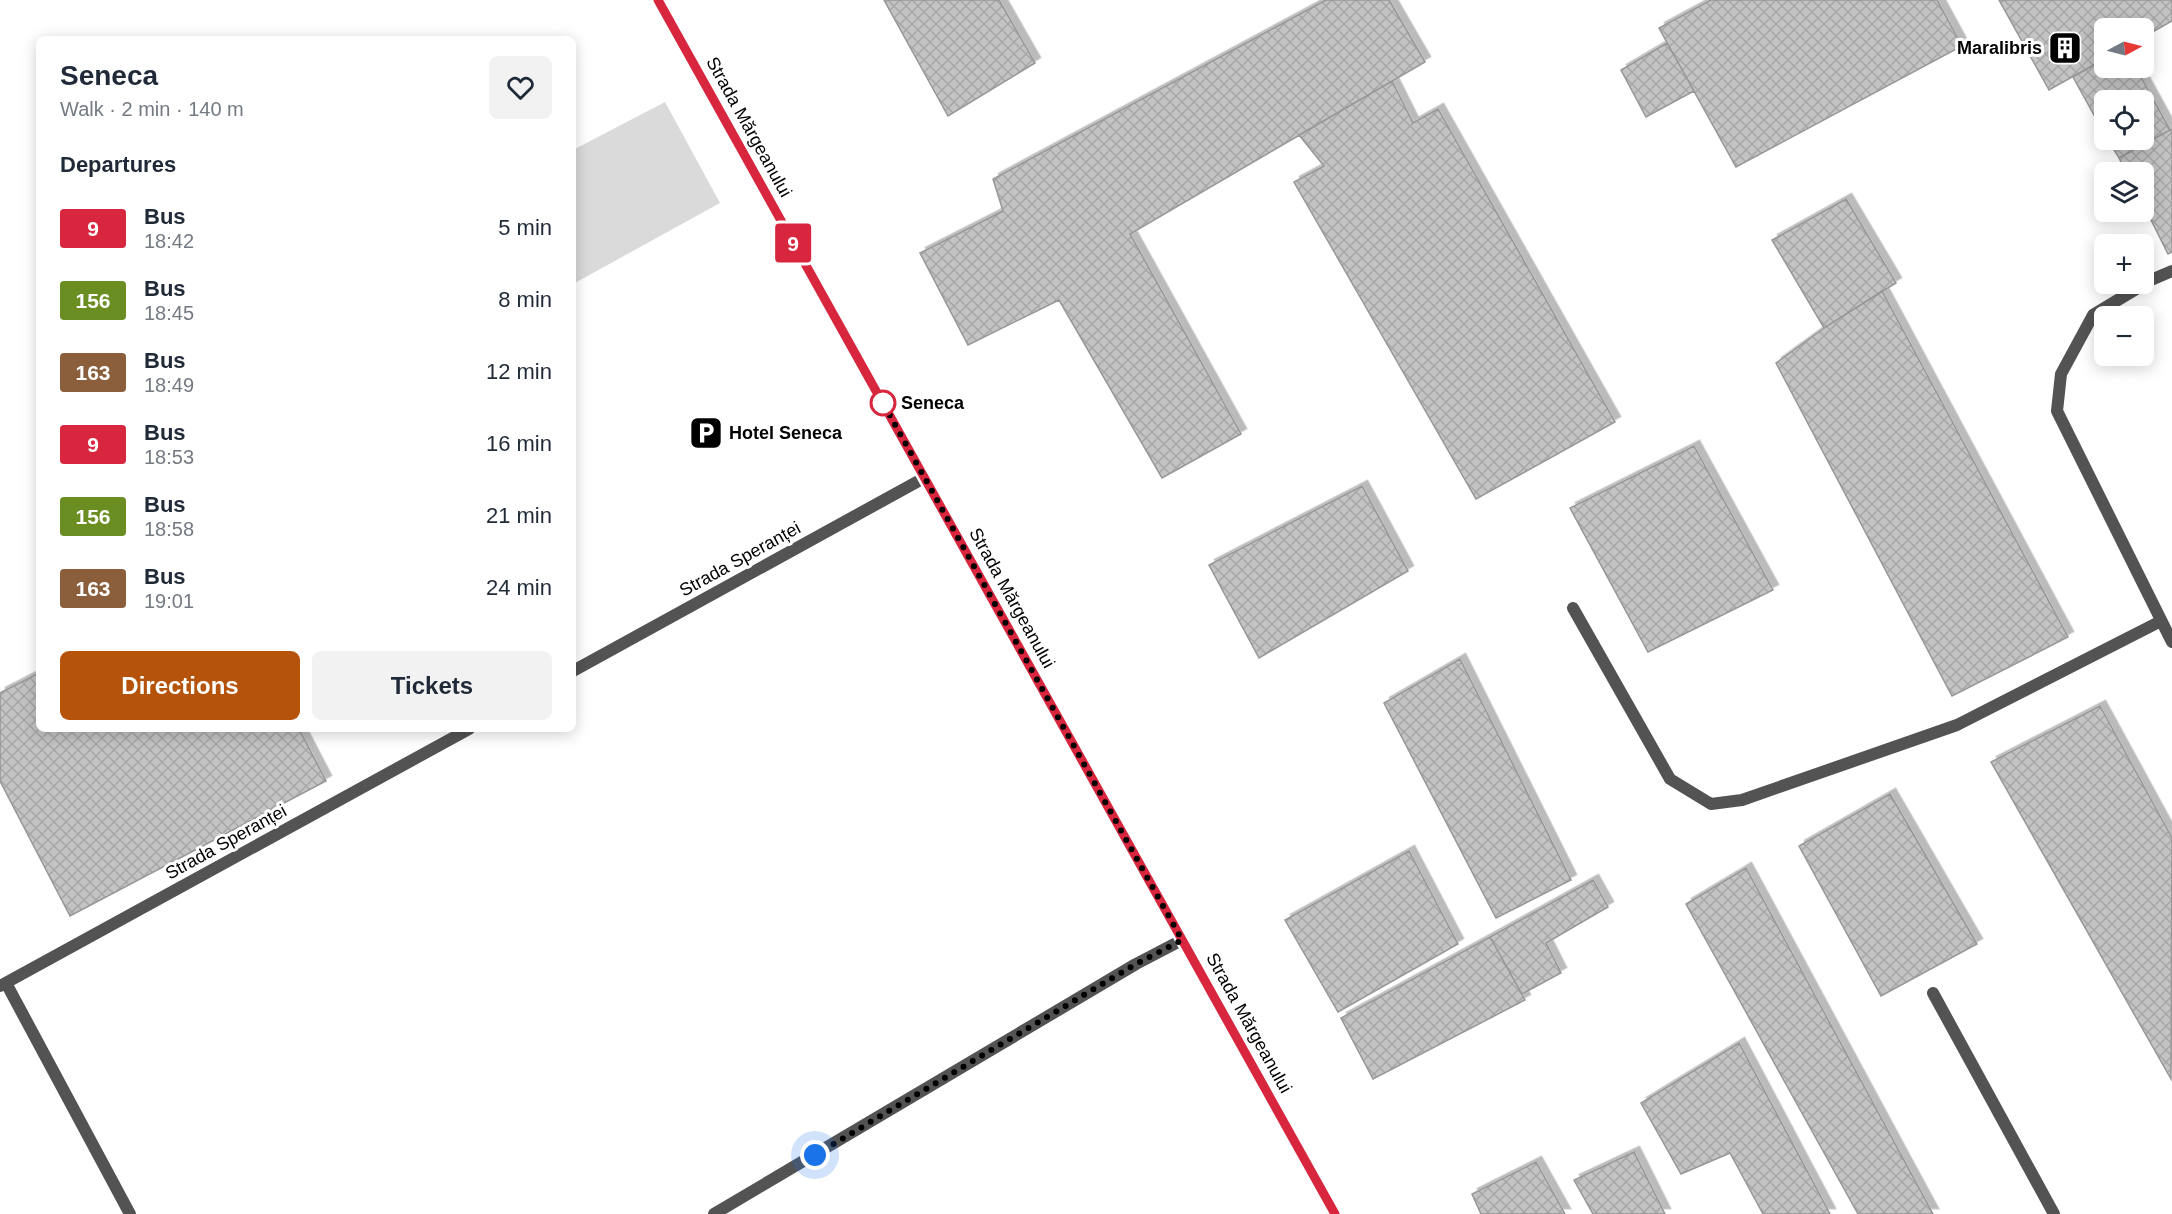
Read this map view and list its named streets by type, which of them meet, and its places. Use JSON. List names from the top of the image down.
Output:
{
  "streets": {
    "street": ["Strada Mărgeanului", "Strada Speranței"]
  },
  "crossings": [
    ["Strada Mărgeanului", "Strada Speranței"]
  ],
  "places": {
    "building": ["Maralibris"],
    "other": ["Seneca"],
    "parking": ["Hotel Seneca"]
  },
  "lines": ["bus line 9"],
  "north": "right",
  "page": {
    "on_map": "9",
    "map_buttons": ["+", "−"],
    "heading": [
      ["Seneca", "Walk · 2 min · 140 m"],
      "Departures"
    ],
    "list": [
      {
        "mark": "9",
        "name": "Bus",
        "note": "18:42",
        "value": "5 min"
      },
      {
        "mark": "156",
        "name": "Bus",
        "note": "18:45",
        "value": "8 min"
      },
      {
        "mark": "163",
        "name": "Bus",
        "note": "18:49",
        "value": "12 min"
      },
      {
        "mark": "9",
        "name": "Bus",
        "note": "18:53",
        "value": "16 min"
      },
      {
        "mark": "156",
        "name": "Bus",
        "note": "18:58",
        "value": "21 min"
      },
      {
        "mark": "163",
        "name": "Bus",
        "note": "19:01",
        "value": "24 min"
      }
    ],
    "buttons": ["Directions", "Tickets"]
  }
}
